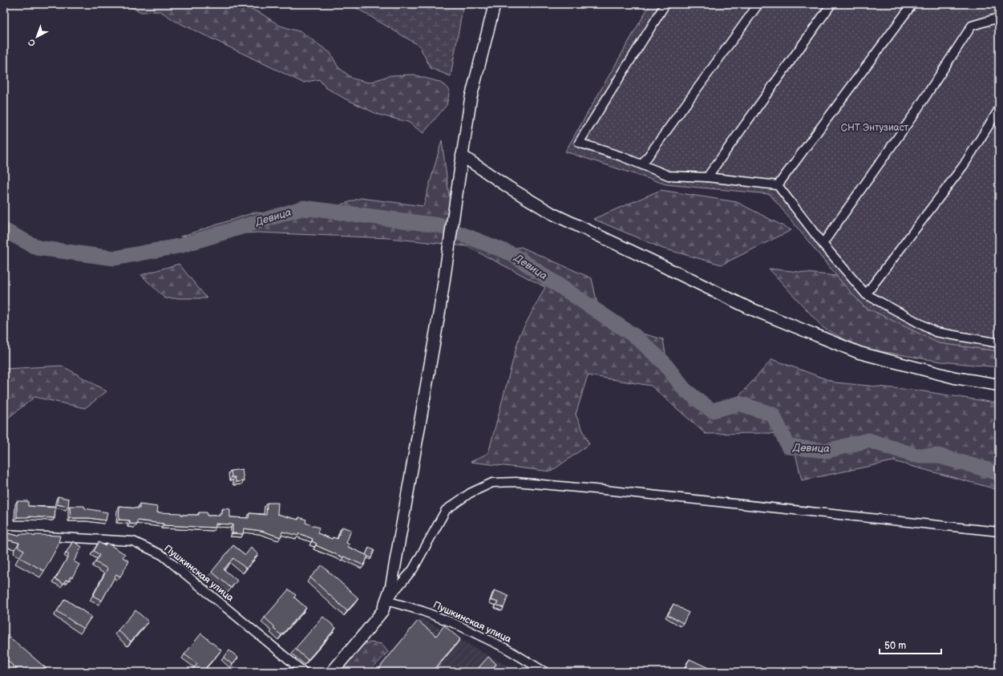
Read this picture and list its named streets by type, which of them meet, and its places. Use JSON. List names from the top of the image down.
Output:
{
  "streets": {
    "street": ["Пушкинская улица"]
  },
  "water": ["Девица"],
  "parks": ["СНТ Энтузиаст"],
  "scale_bar": "50 m",
  "north": "bottom left"
}
